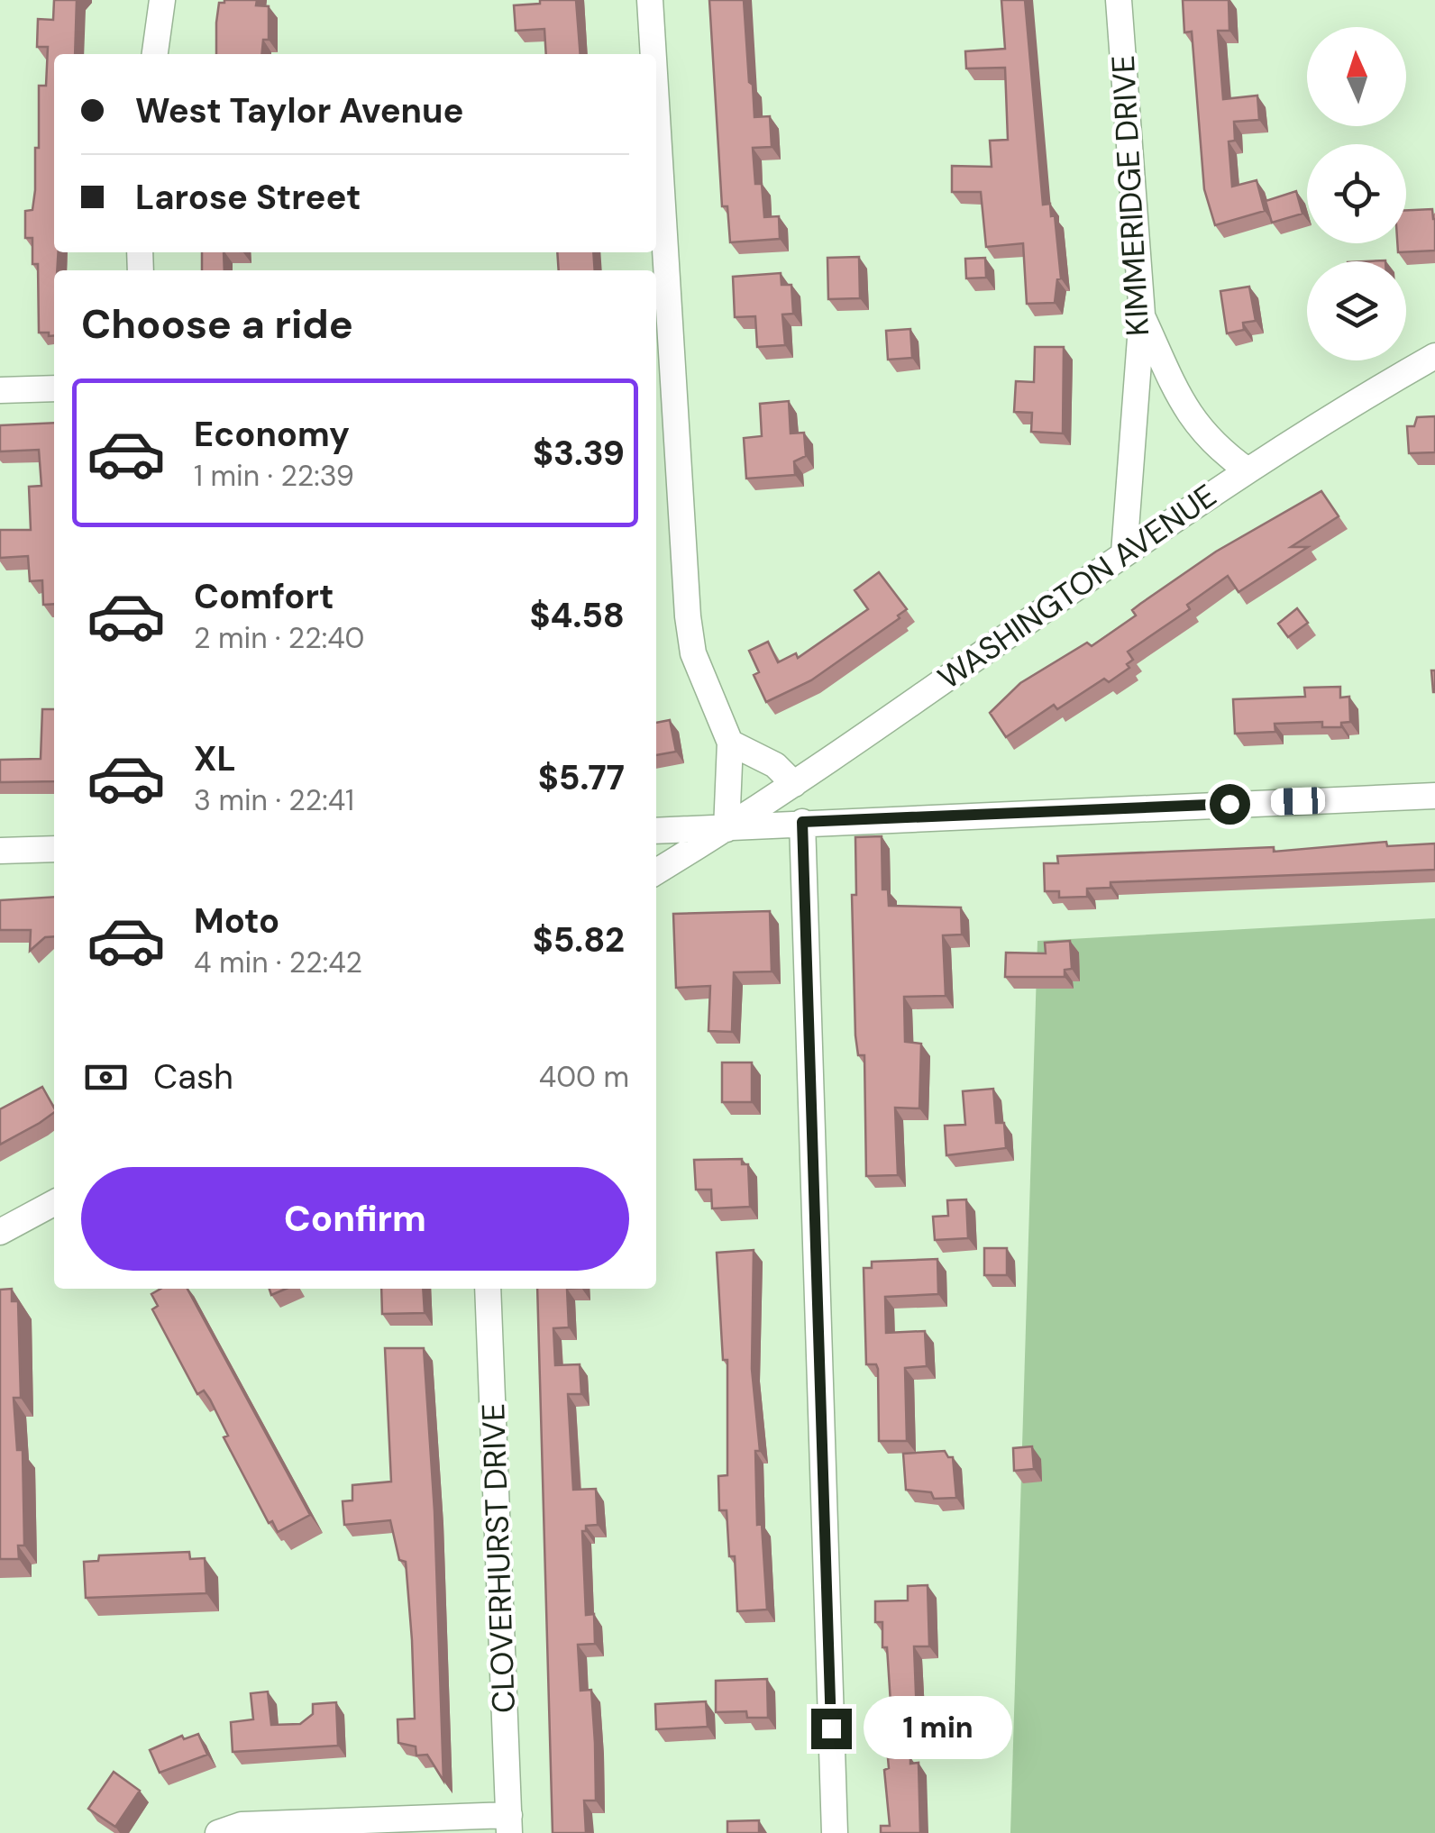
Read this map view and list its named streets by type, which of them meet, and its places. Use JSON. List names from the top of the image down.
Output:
{
  "streets": {
    "street": ["KIMMERIDGE DRIVE", "WASHINGTON AVENUE", "CLOVERHURST DRIVE"]
  },
  "crossings": [
    ["KIMMERIDGE DRIVE", "WASHINGTON AVENUE"]
  ],
  "north": "top",
  "page": {
    "banner": ["West Taylor Avenue", "Larose Street"],
    "heading": "Choose a ride",
    "list": [
      {
        "name": "Economy",
        "note": "1 min · 22:39",
        "value": "$3.39"
      },
      {
        "name": "Comfort",
        "note": "2 min · 22:40",
        "value": "$4.58"
      },
      {
        "name": "XL",
        "note": "3 min · 22:41",
        "value": "$5.77"
      },
      {
        "name": "Moto",
        "note": "4 min · 22:42",
        "value": "$5.82"
      }
    ],
    "pay": ["Cash", "400 m"],
    "buttons": "Confirm",
    "bubble": "1 min"
  }
}
